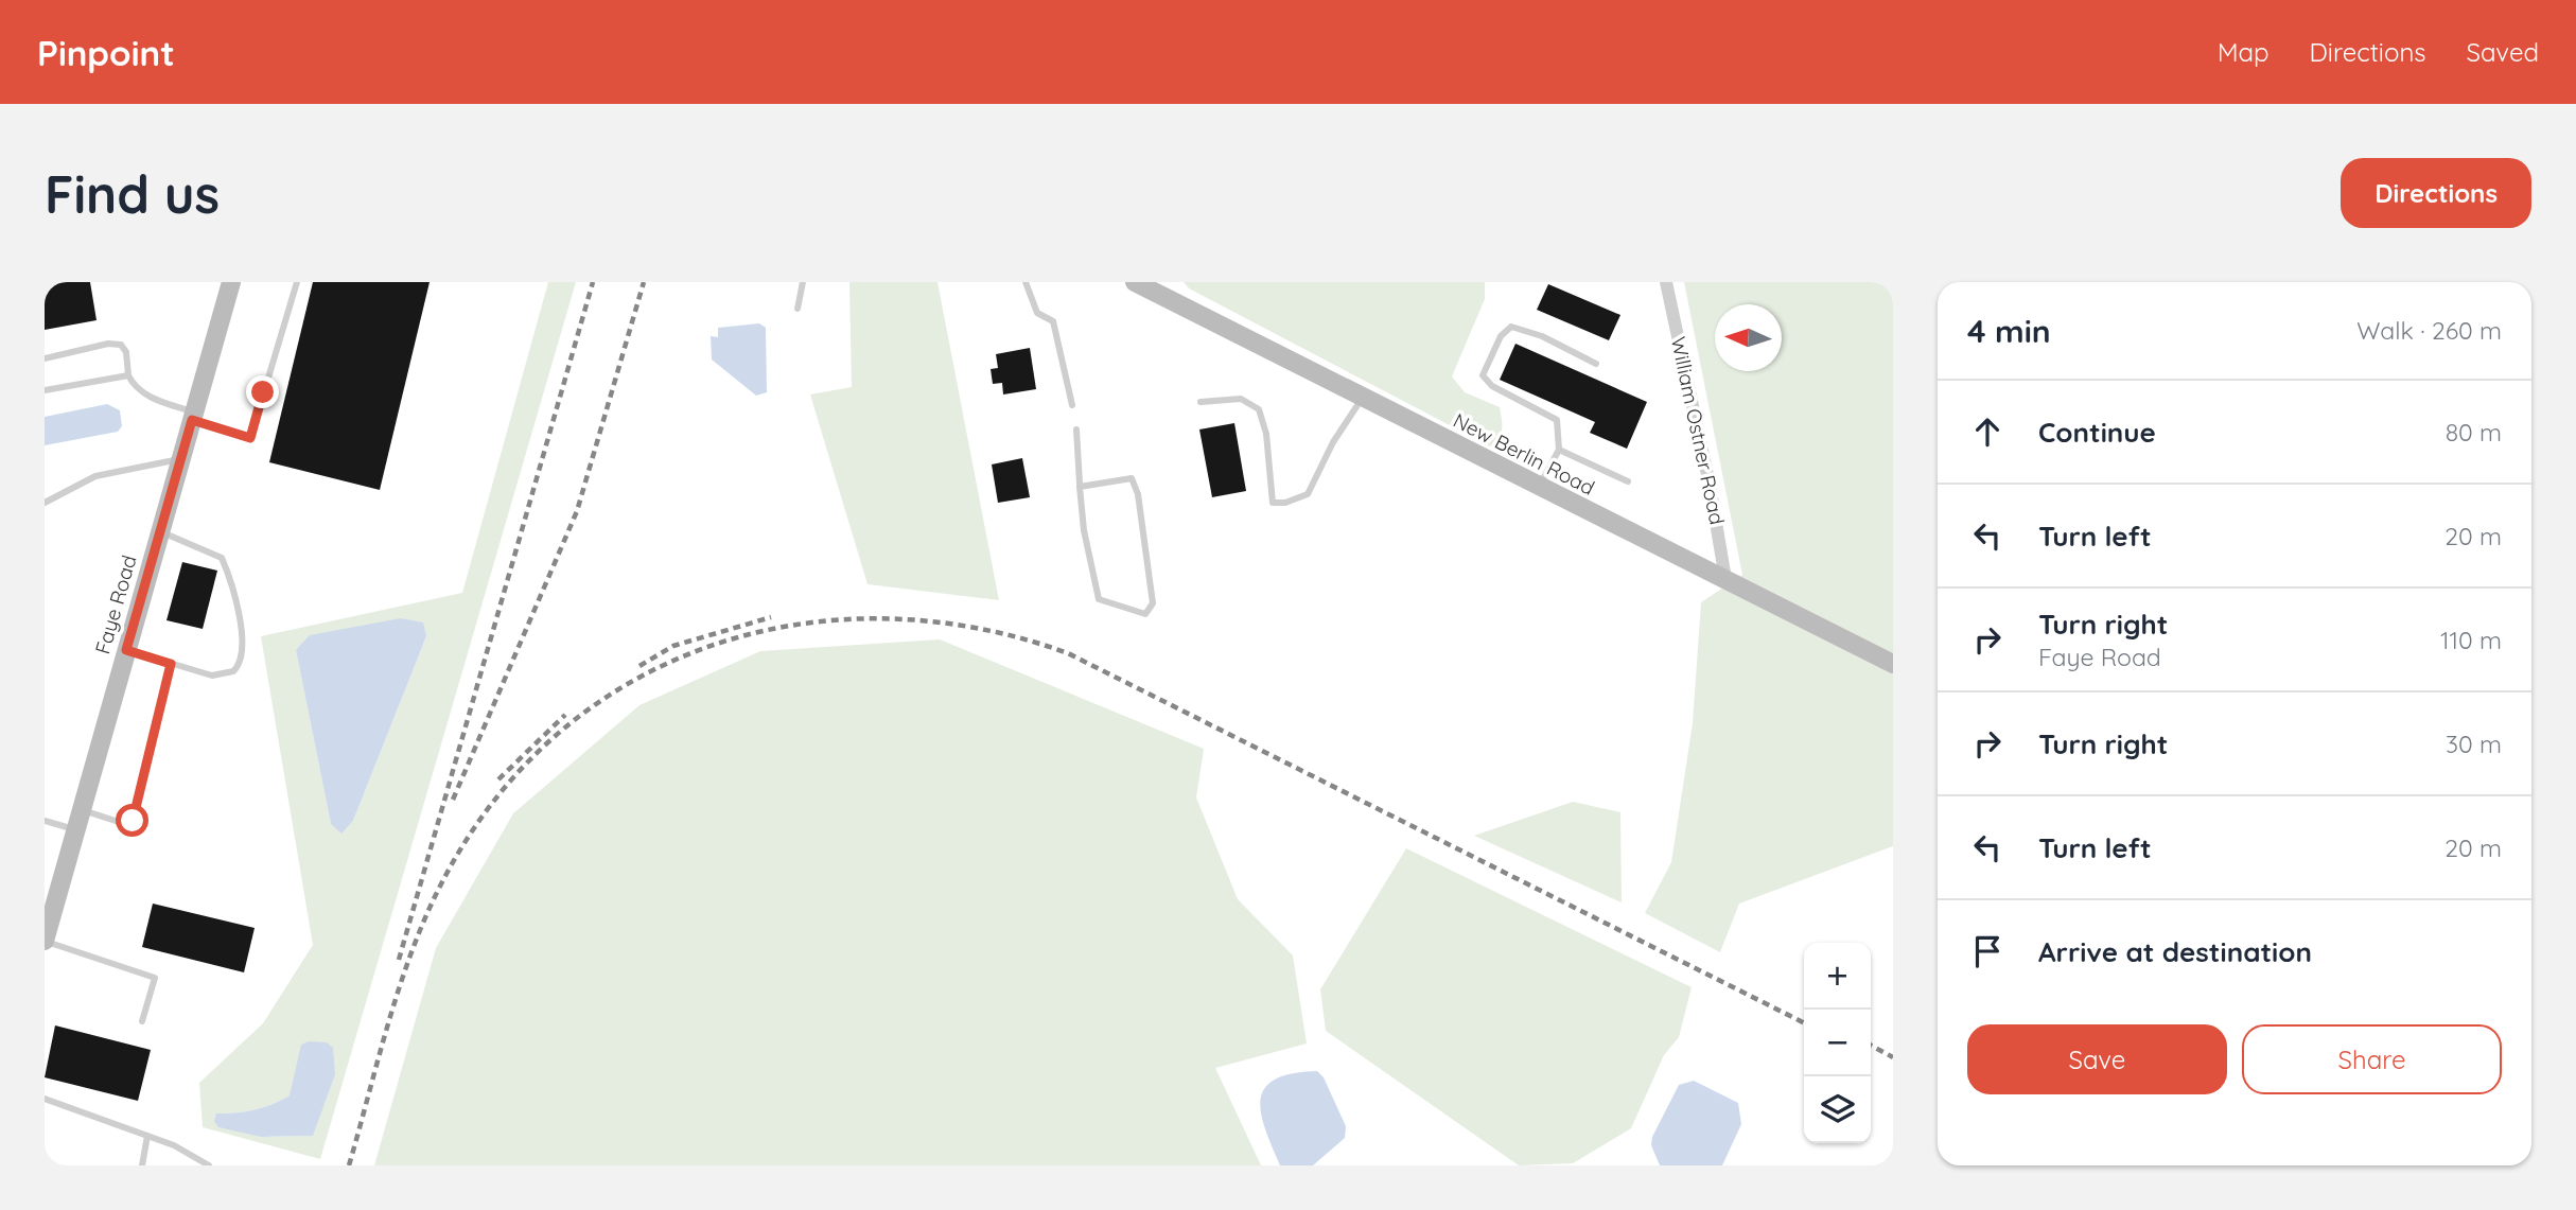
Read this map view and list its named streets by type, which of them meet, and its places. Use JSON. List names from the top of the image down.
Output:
{
  "streets": {
    "street": ["William Ostner Road", "New Berlin Road", "Faye Road"]
  },
  "crossings": [
    ["William Ostner Road", "New Berlin Road"]
  ],
  "north": "left",
  "page": {
    "header": "Pinpoint",
    "nav": ["Map", "Directions", "Saved"],
    "buttons": [
      "Directions",
      ["Save", "Share"]
    ],
    "title": "Find us",
    "heading": ["4 min", "Walk · 260 m"],
    "list": [
      ["Continue", "80 m"],
      ["Turn left", "20 m"],
      ["Turn right", "Faye Road", "110 m"],
      ["Turn right", "30 m"],
      ["Turn left", "20 m"],
      "Arrive at destination"
    ],
    "map_buttons": ["+", "−"]
  }
}
